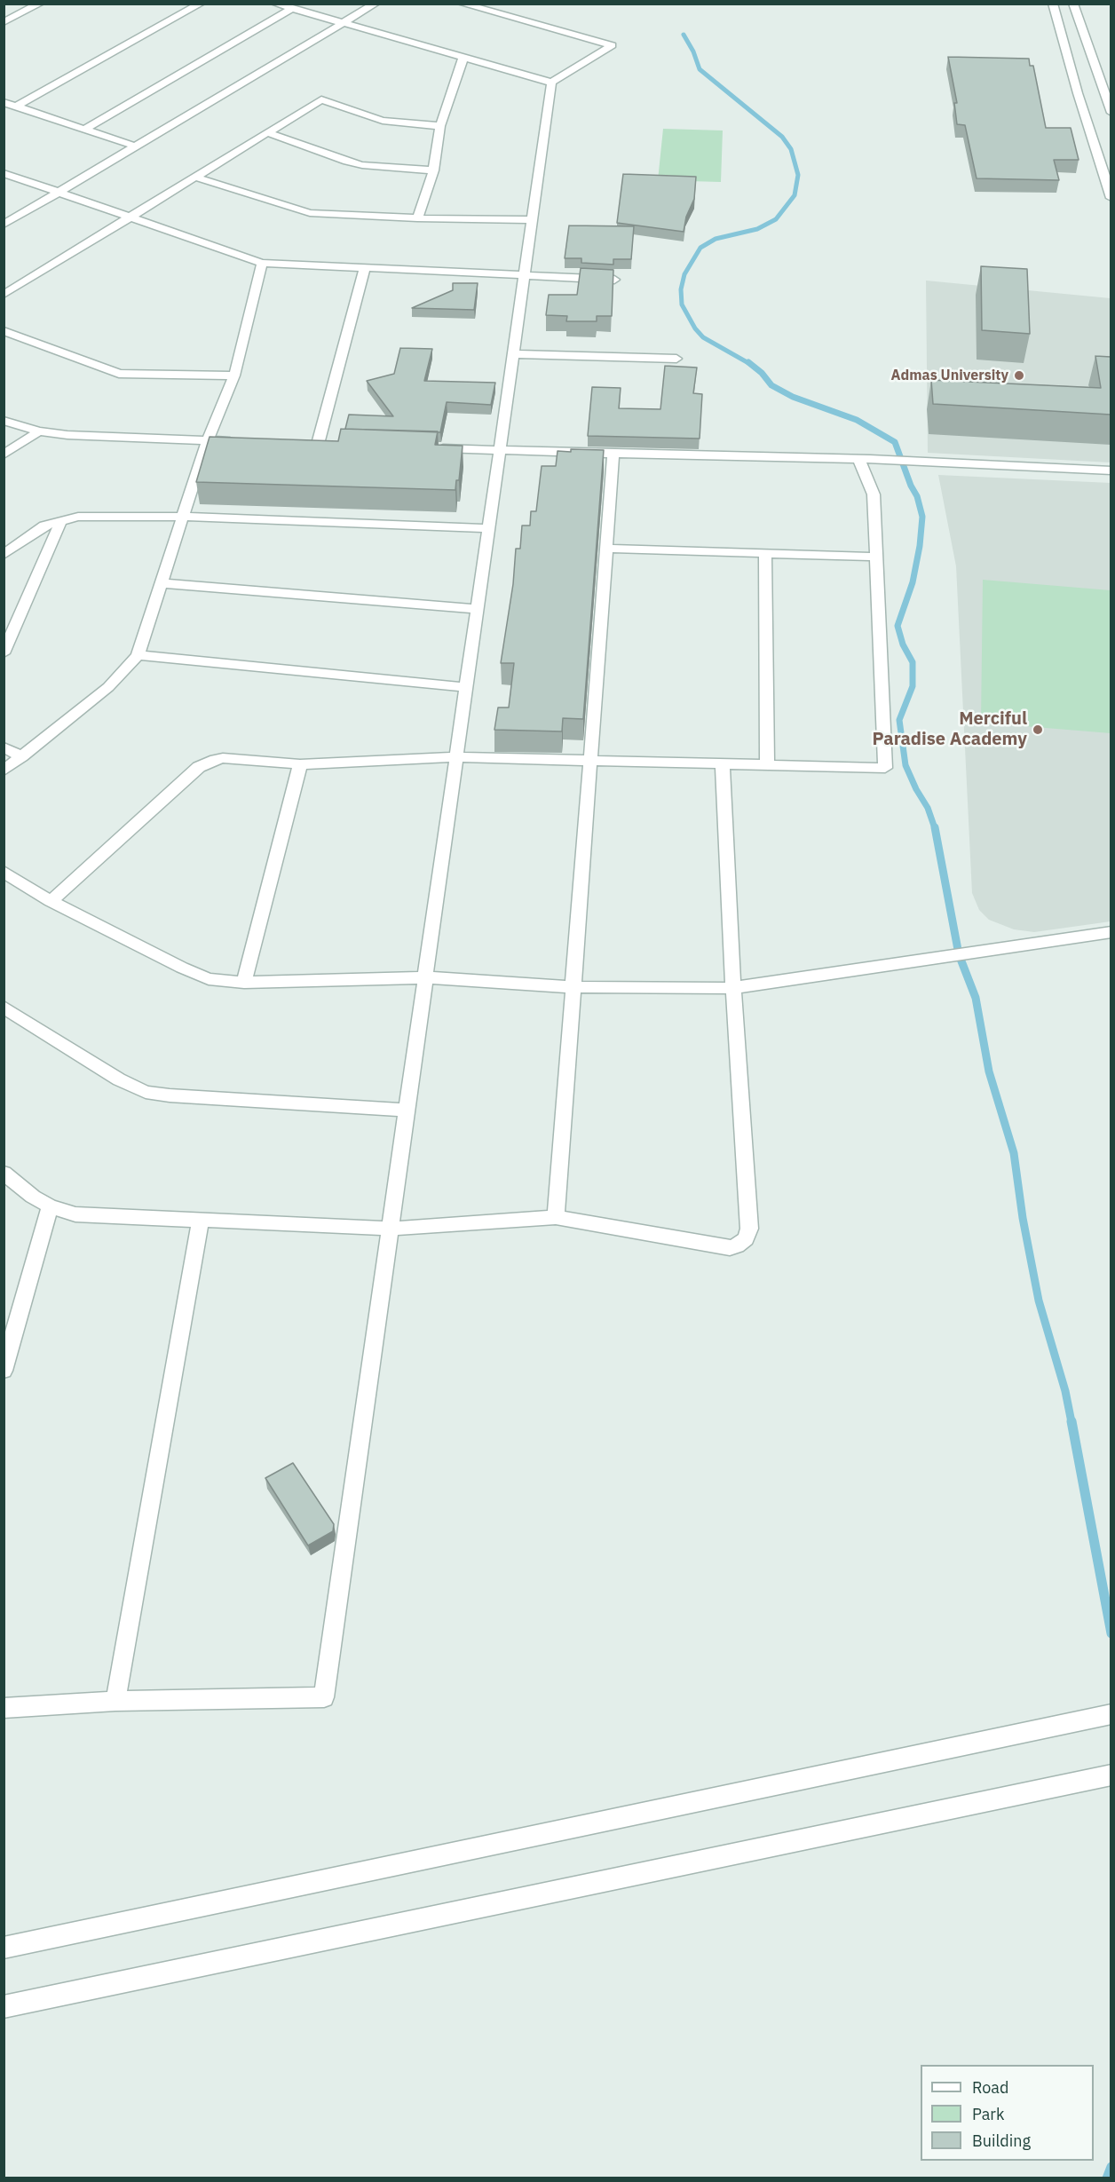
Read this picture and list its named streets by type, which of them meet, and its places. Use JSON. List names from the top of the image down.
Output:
{
  "places": ["Admas University", "Merciful Paradise Academy"],
  "legend": ["Road", "Park", "Building"]
}
